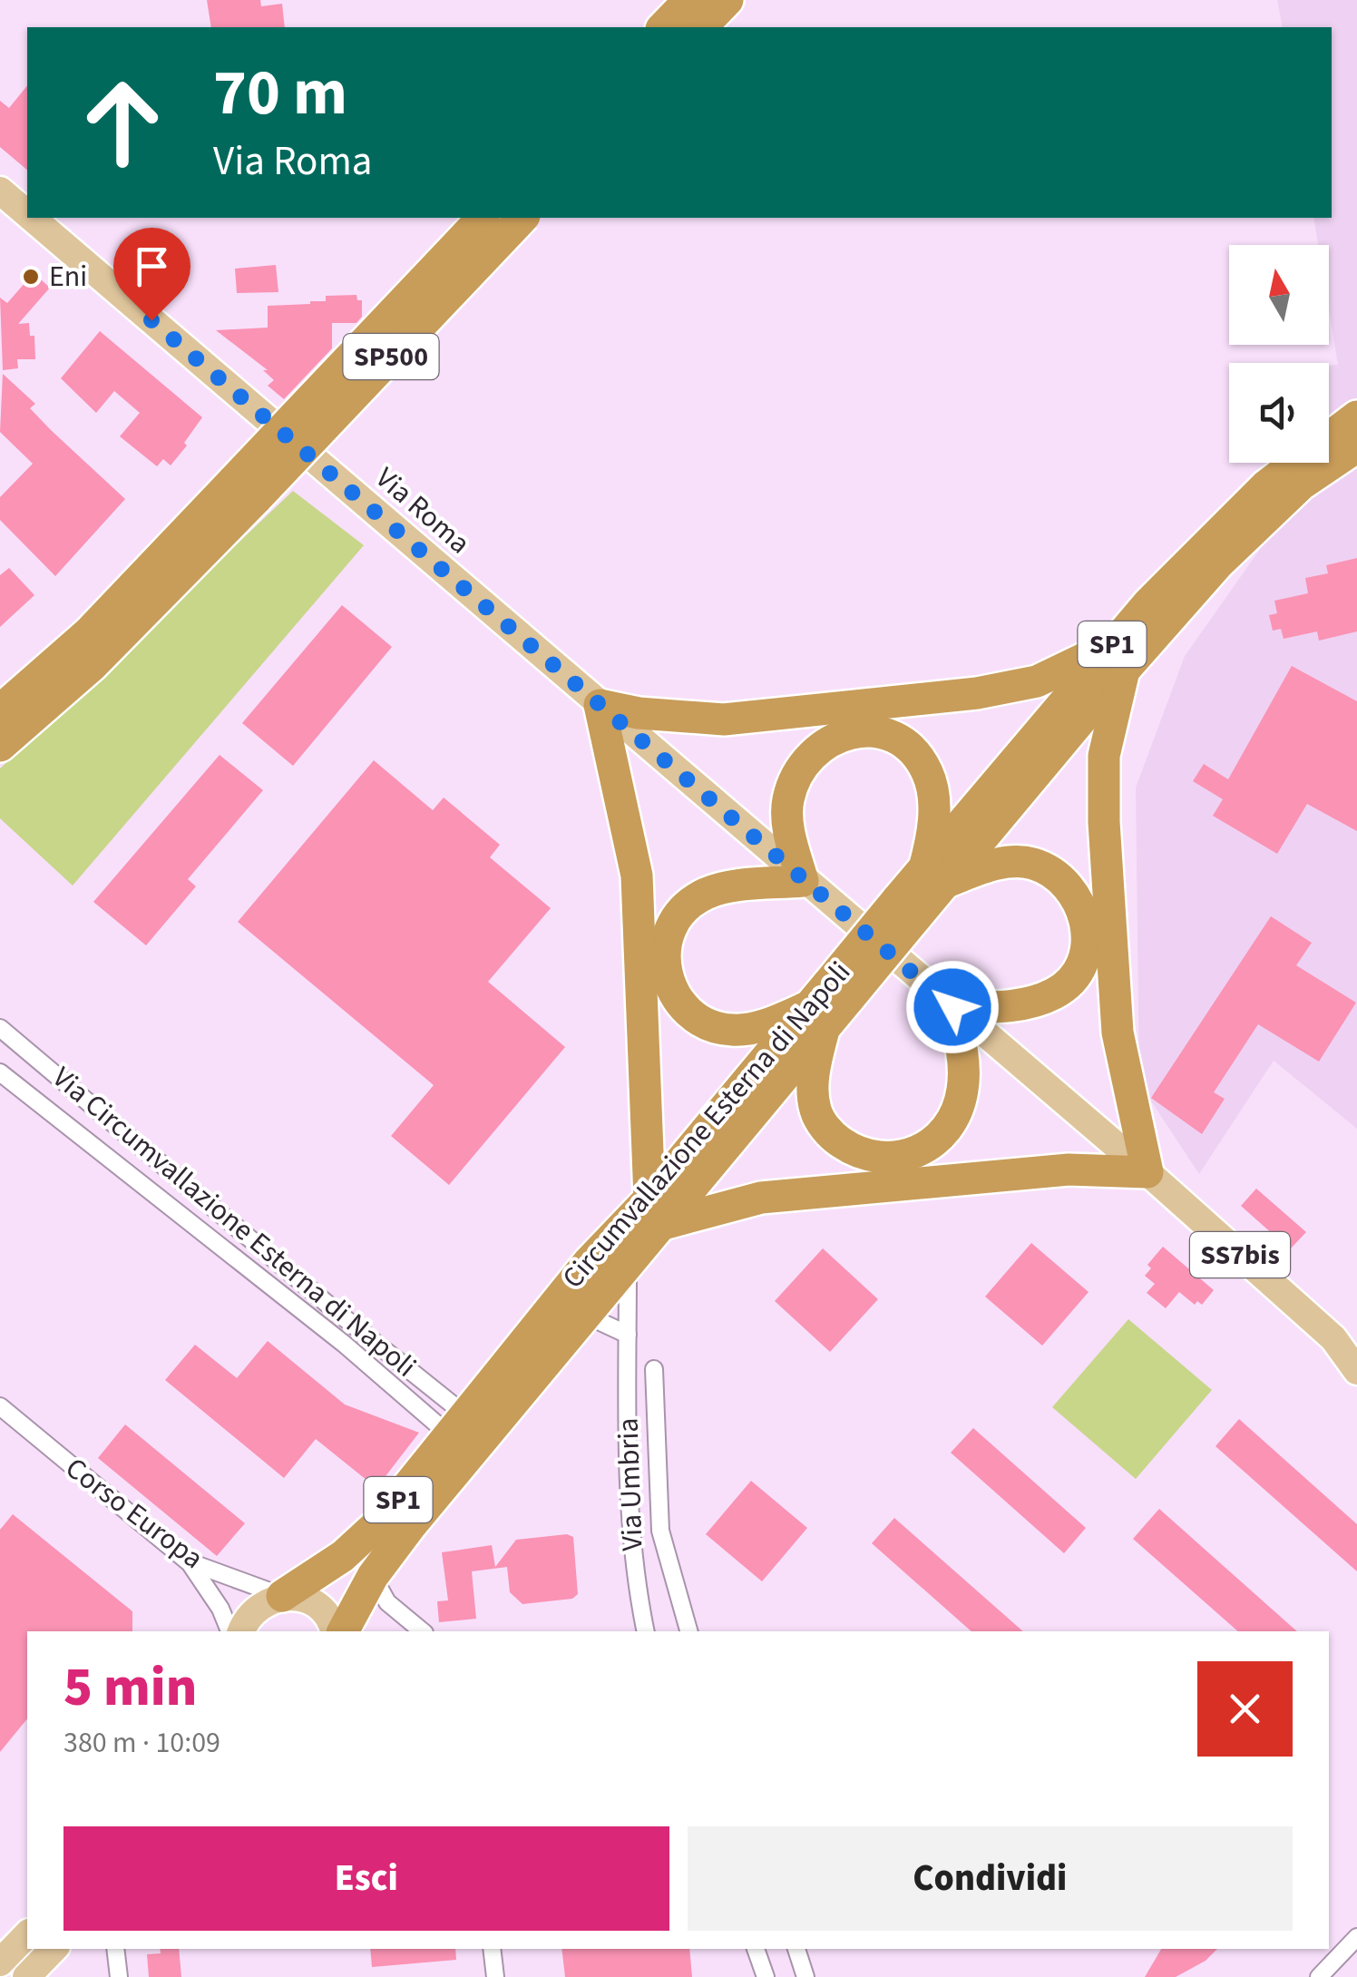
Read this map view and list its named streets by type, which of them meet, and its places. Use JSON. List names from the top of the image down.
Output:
{
  "streets": {
    "highway": ["SP500", "SP1", "Circumvallazione Esterna di Napoli"],
    "main road": ["Via Roma", "SS7bis"],
    "street": ["Via Circumvallazione Esterna di Napoli", "Via Umbria", "Corso Europa"]
  },
  "crossings": [
    ["Via Roma", "SS7bis"],
    ["Circumvallazione Esterna di Napoli", "Via Circumvallazione Esterna di Napoli"],
    ["Circumvallazione Esterna di Napoli", "Via Umbria"],
    ["Circumvallazione Esterna di Napoli", "Corso Europa"]
  ],
  "places": ["Eni"],
  "north": "top",
  "page": {
    "turn": ["70 m", "Via Roma"],
    "heading": ["5 min", "380 m · 10:09"],
    "buttons": ["Esci", "Condividi"]
  }
}
